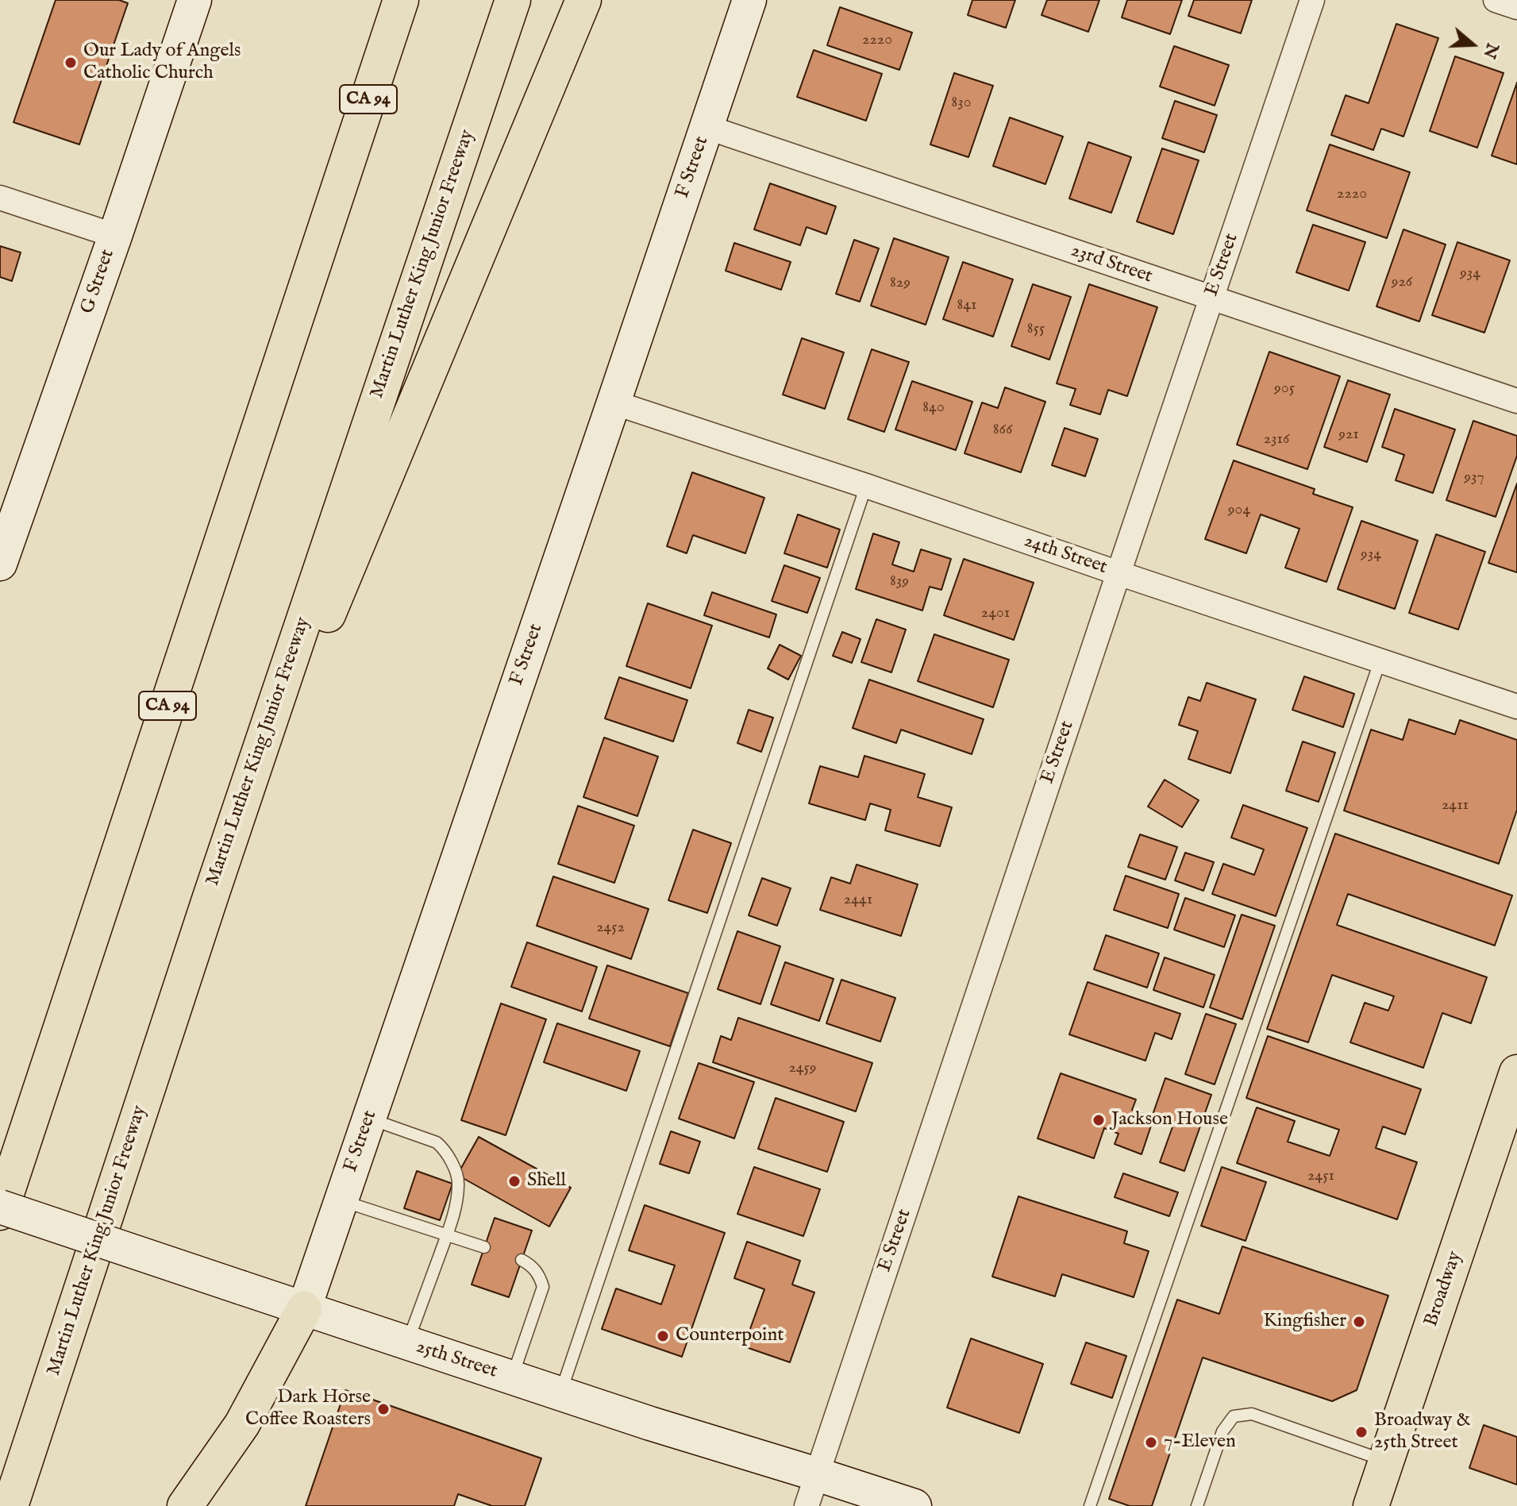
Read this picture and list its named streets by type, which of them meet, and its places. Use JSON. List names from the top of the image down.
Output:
{
  "streets": {
    "main road": [
      "CA 94",
      "F Street",
      "Martin Luther King Junior Freeway",
      "G Street",
      "Broadway",
      "25th Street"
    ],
    "street": ["23rd Street", "E Street", "24th Street"]
  },
  "crossings": [
    ["F Street", "23rd Street"],
    ["F Street", "24th Street"],
    ["F Street", "25th Street"],
    ["23rd Street", "E Street"],
    ["E Street", "24th Street"],
    ["E Street", "25th Street"]
  ],
  "places": [
    "Our Lady of Angels Catholic Church",
    "Jackson House",
    "Shell",
    "Kingfisher",
    "Counterpoint",
    "Dark Horse Coffee Roasters",
    "Broadway & 25th Street",
    "7-Eleven"
  ],
  "house_numbers": [
    "2220",
    "830",
    "2220",
    "934",
    "926",
    "829",
    "841",
    "855",
    "905",
    "840",
    "866",
    "921",
    "2316",
    "937",
    "904",
    "934",
    "839",
    "2401",
    "2411",
    "2441",
    "2452",
    "2459",
    "2451"
  ],
  "north": "right"
}
